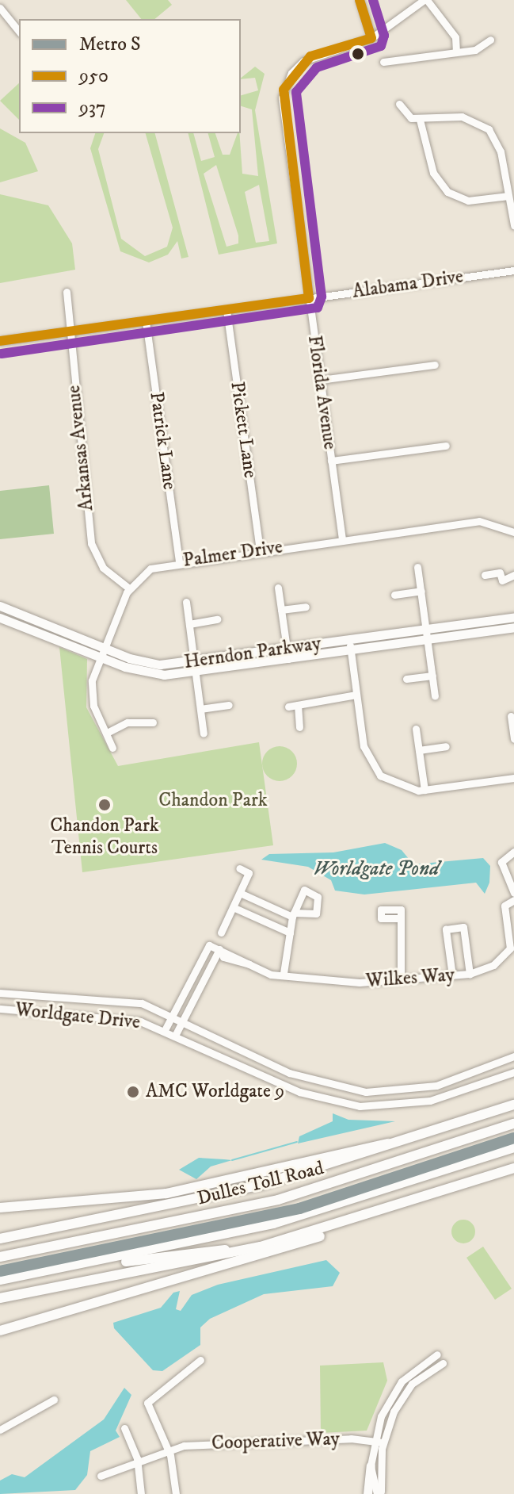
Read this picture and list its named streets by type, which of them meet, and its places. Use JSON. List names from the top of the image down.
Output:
{
  "streets": {
    "highway": ["Dulles Toll Road"],
    "main road": ["Herndon Parkway"],
    "street": [
      "Alabama Drive",
      "Florida Avenue",
      "Pickett Lane",
      "Patrick Lane",
      "Arkansas Avenue",
      "Palmer Drive",
      "Wilkes Way",
      "Worldgate Drive",
      "Cooperative Way"
    ]
  },
  "crossings": [
    ["Alabama Drive", "Florida Avenue"],
    ["Alabama Drive", "Pickett Lane"],
    ["Alabama Drive", "Patrick Lane"],
    ["Alabama Drive", "Arkansas Avenue"],
    ["Florida Avenue", "Palmer Drive"],
    ["Pickett Lane", "Palmer Drive"],
    ["Patrick Lane", "Palmer Drive"],
    ["Arkansas Avenue", "Palmer Drive"],
    ["Palmer Drive", "Herndon Parkway"],
    ["Wilkes Way", "Worldgate Drive"]
  ],
  "water": ["Worldgate Pond"],
  "parks": ["Chandon Park"],
  "places": ["Chandon Park Tennis Courts", "AMC Worldgate 9"],
  "lines": ["transit line 950", "transit line 937", "metro line S"],
  "legend": ["Metro S", "950", "937"]
}
